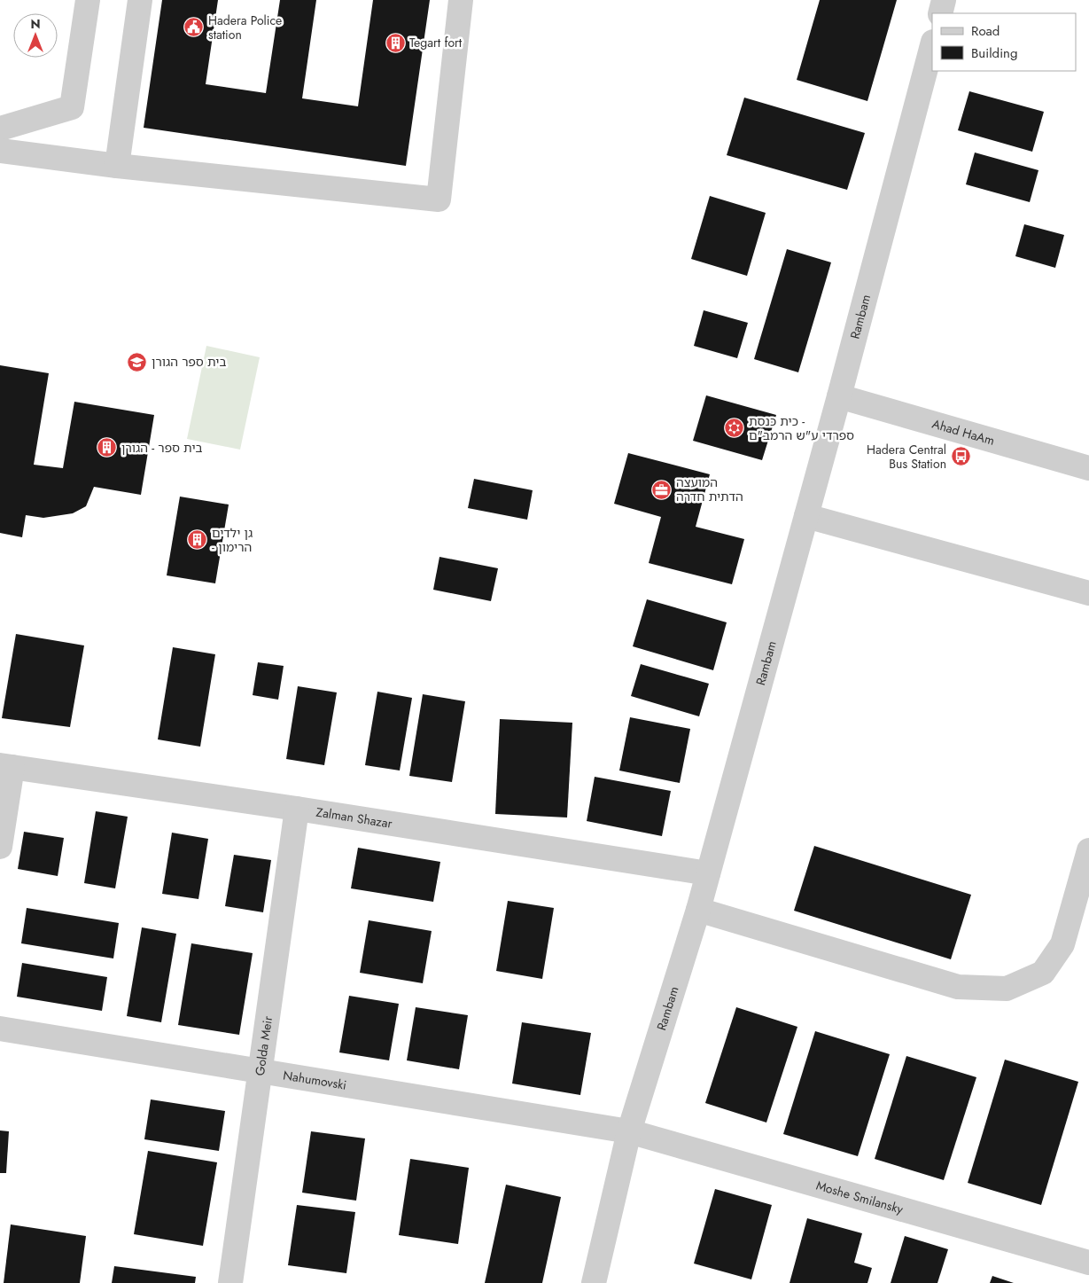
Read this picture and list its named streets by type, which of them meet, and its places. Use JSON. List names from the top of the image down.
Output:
{
  "streets": {
    "street": [
      "Rambam",
      "Ahad HaAm",
      "Zalman Shazar",
      "Golda Meir",
      "Nahumovski",
      "Moshe Smilansky"
    ]
  },
  "crossings": [
    ["Rambam", "Ahad HaAm"],
    ["Rambam", "Zalman Shazar"],
    ["Rambam", "Nahumovski"],
    ["Rambam", "Moshe Smilansky"],
    ["Zalman Shazar", "Golda Meir"],
    ["Golda Meir", "Nahumovski"],
    ["Nahumovski", "Moshe Smilansky"]
  ],
  "places": {
    "public building": ["Hadera Police station"],
    "building": ["Tegart fort", "בית ספר - הגורן", "גן ילדים - הרימון"],
    "school or university": ["בית ספר הגורן"],
    "synagogue": ["כית כנסת - ספרדי ע\"ש הרמב\"ם"],
    "bus stop": ["Hadera Central Bus Station"],
    "office": ["המועצה הדתית חדרה"]
  },
  "legend": ["Road", "Building"],
  "north": "top"
}
